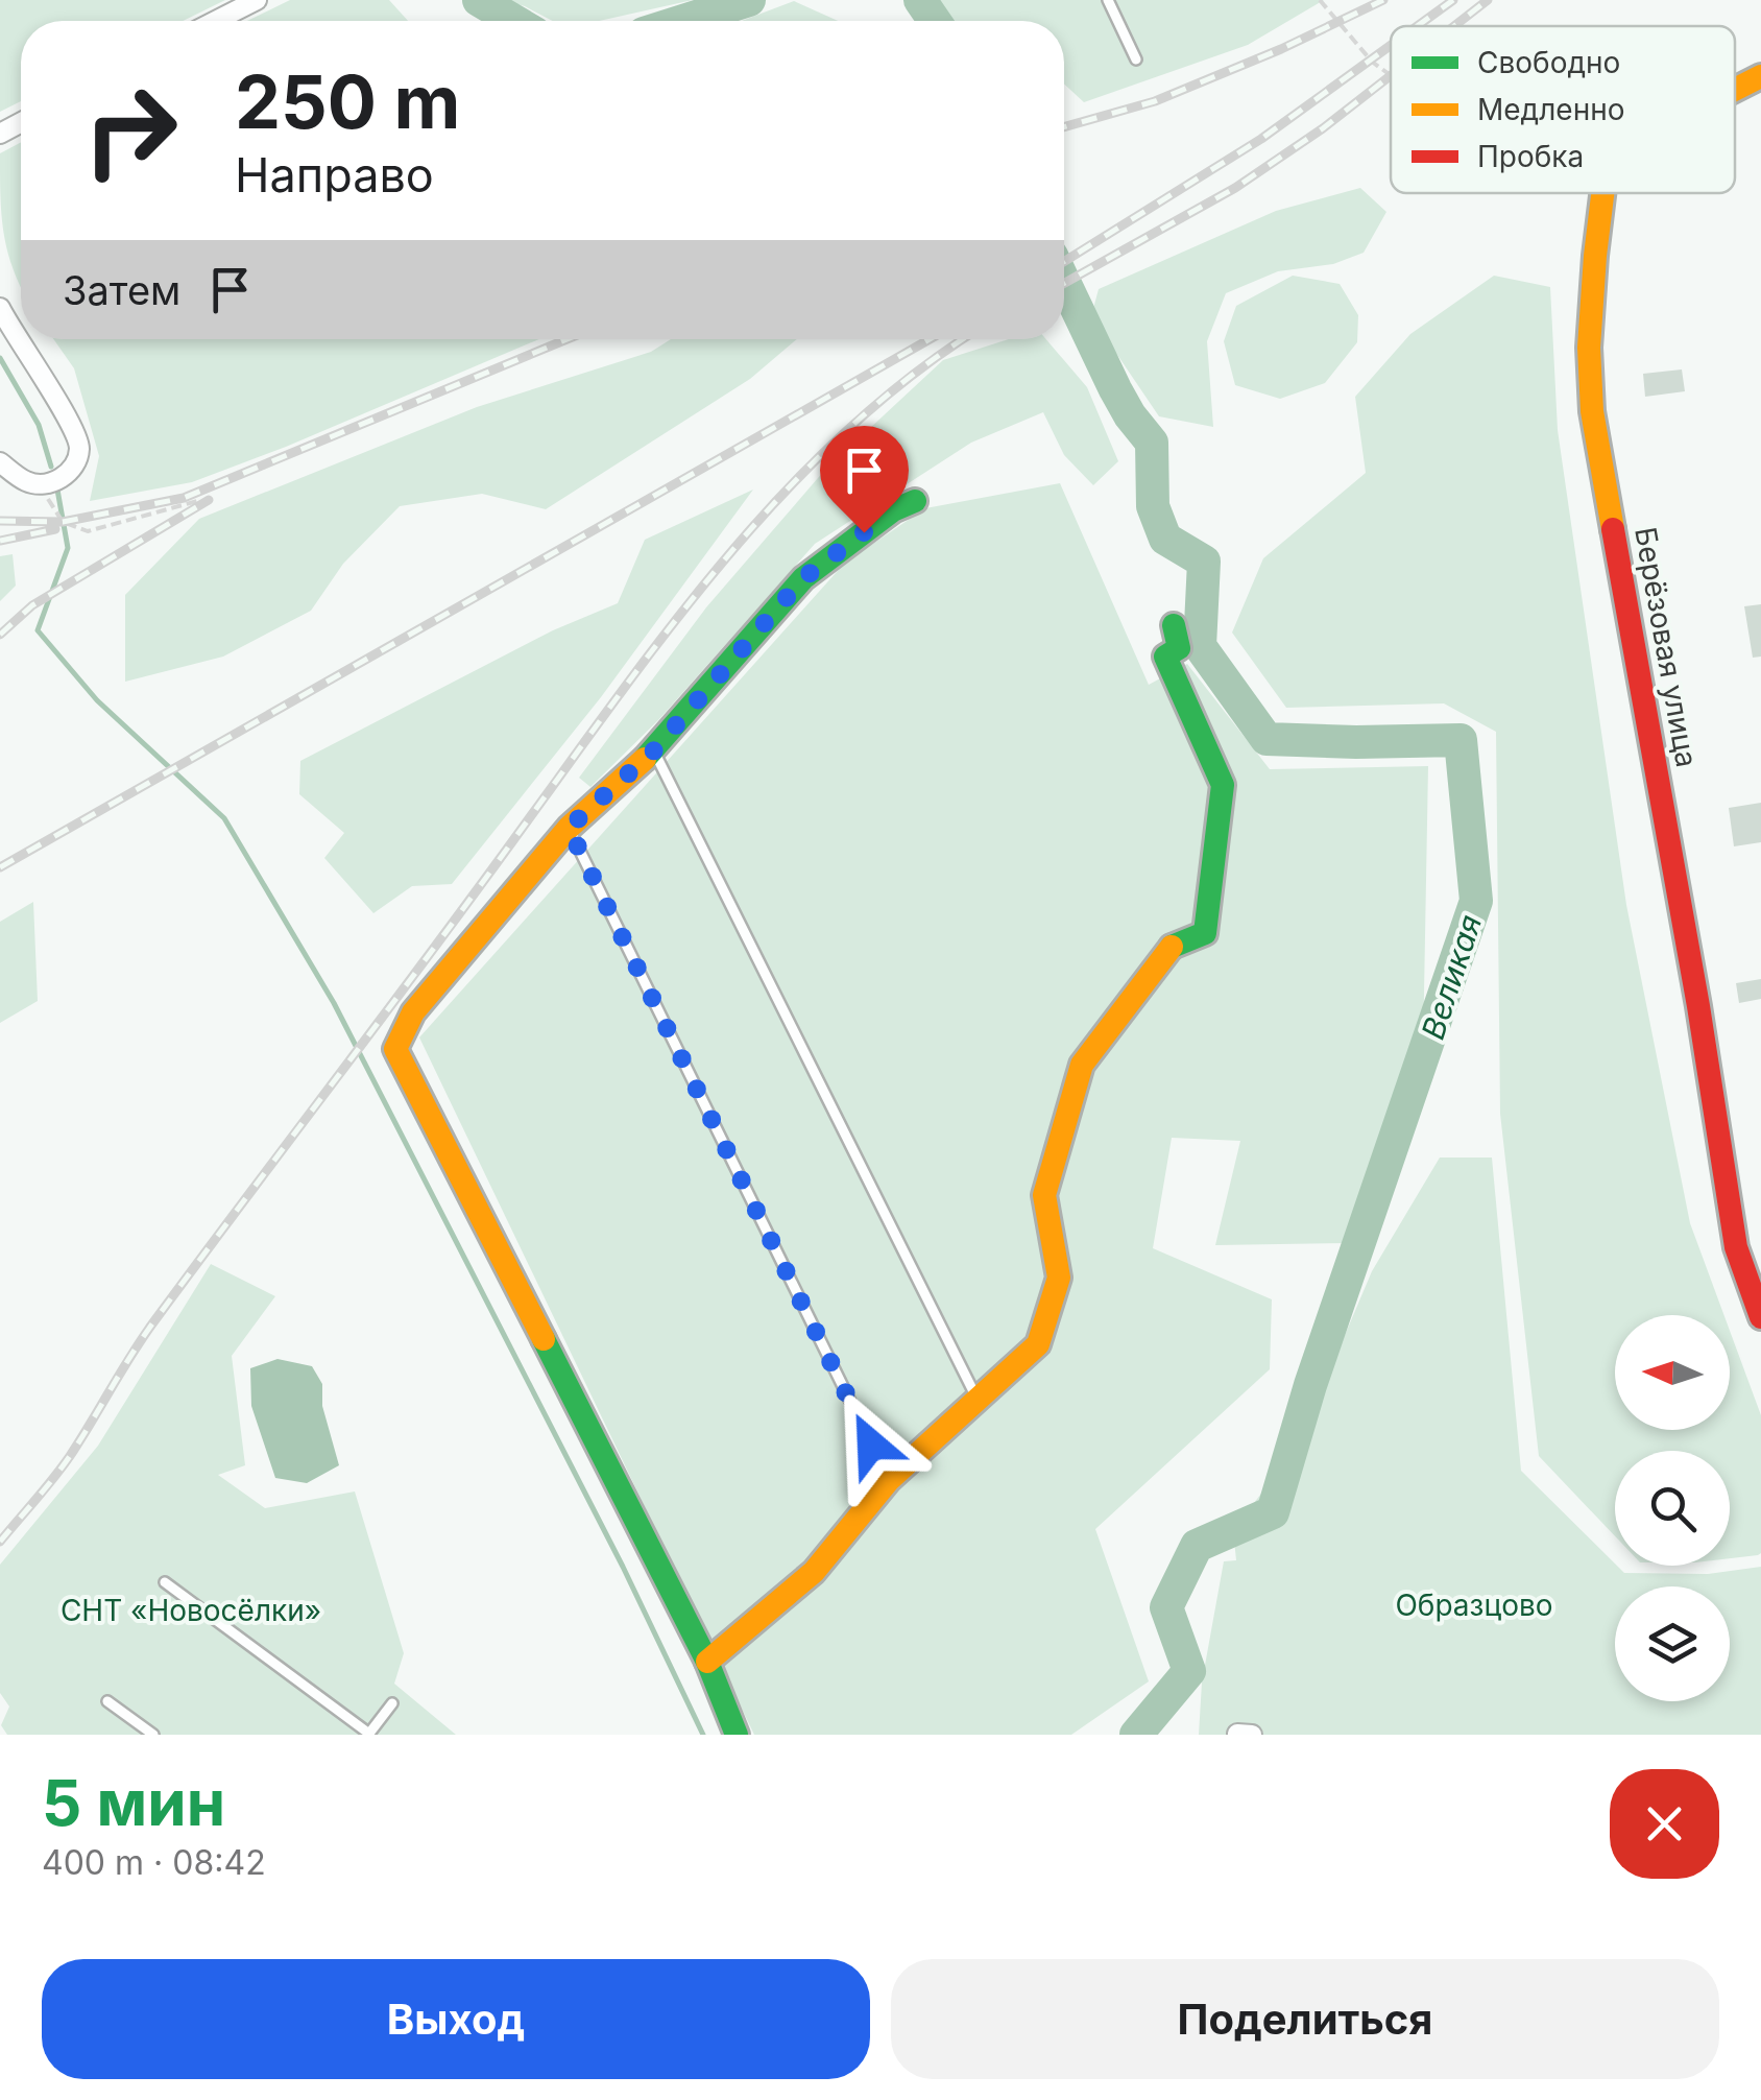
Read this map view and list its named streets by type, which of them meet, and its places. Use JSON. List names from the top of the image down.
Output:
{
  "streets": {
    "street": ["Берёзовая улица"]
  },
  "water": ["Великая"],
  "parks": ["Образцово", "СНТ «Новосёлки»"],
  "legend": ["Свободно", "Медленно", "Пробка"],
  "north": "left",
  "page": {
    "turn": ["250 m", "Направо"],
    "then": "Затем",
    "heading": ["5 мин", "400 m · 08:42"],
    "buttons": ["Выход", "Поделиться"]
  }
}
